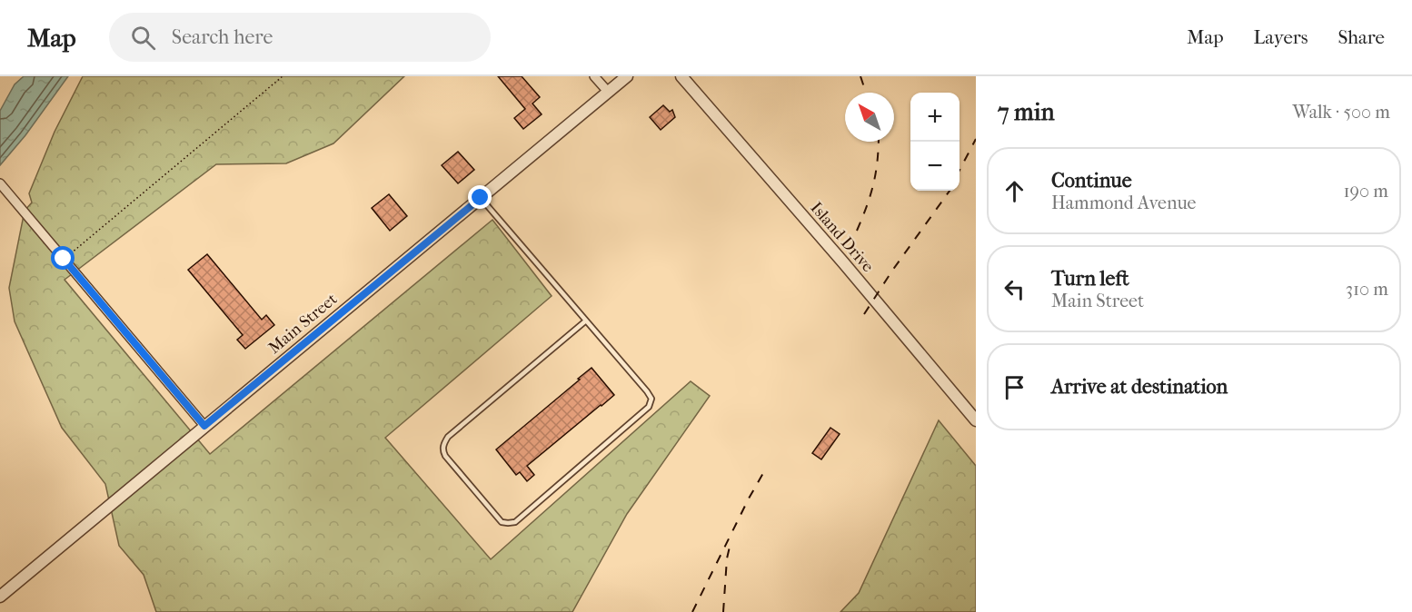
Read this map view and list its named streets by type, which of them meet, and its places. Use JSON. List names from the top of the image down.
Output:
{
  "streets": {
    "street": ["Island Drive", "Main Street"]
  },
  "north": "top left",
  "page": {
    "header": "Map",
    "search": "Search here",
    "nav": ["Map", "Layers", "Share"],
    "heading": ["7 min", "Walk · 500 m"],
    "map_buttons": ["+", "−"],
    "list": [
      ["Continue", "Hammond Avenue", "190 m"],
      ["Turn left", "Main Street", "310 m"],
      "Arrive at destination"
    ]
  }
}
